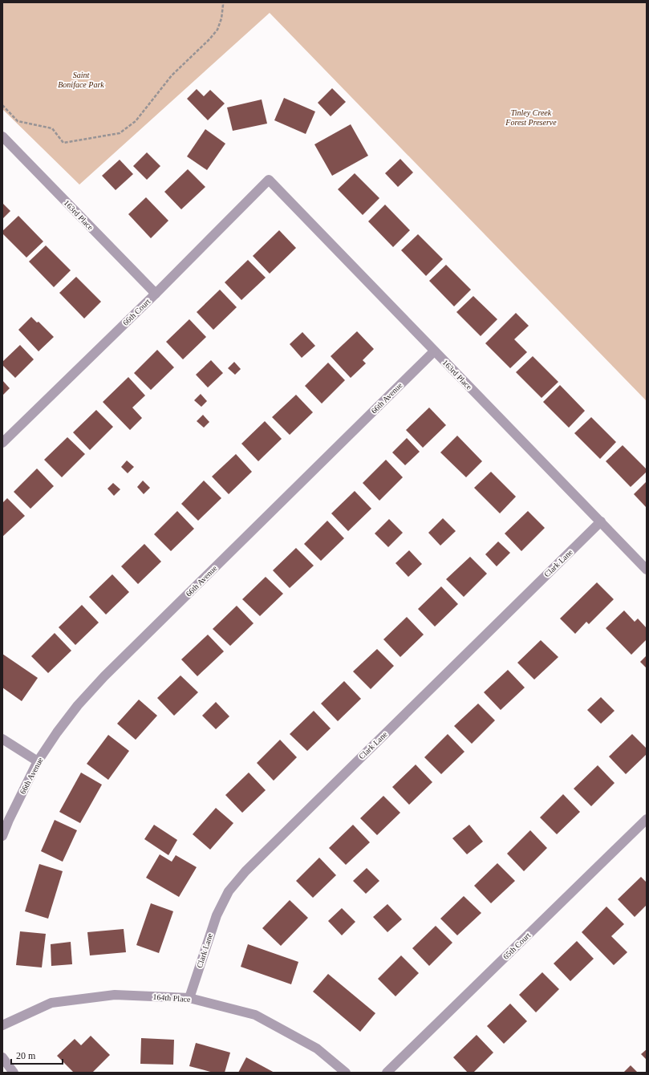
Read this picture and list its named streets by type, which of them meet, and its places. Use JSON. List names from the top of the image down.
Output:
{
  "streets": {
    "street": [
      "163rd Place",
      "66th Court",
      "66th Avenue",
      "Clark Lane",
      "65th Court",
      "164th Place"
    ]
  },
  "crossings": [
    ["163rd Place", "66th Court"],
    ["163rd Place", "66th Avenue"],
    ["163rd Place", "Clark Lane"],
    ["Clark Lane", "164th Place"]
  ],
  "parks": ["Saint Boniface Park", "Tinley Creek Forest Preserve"],
  "scale_bar": "20 m"
}
